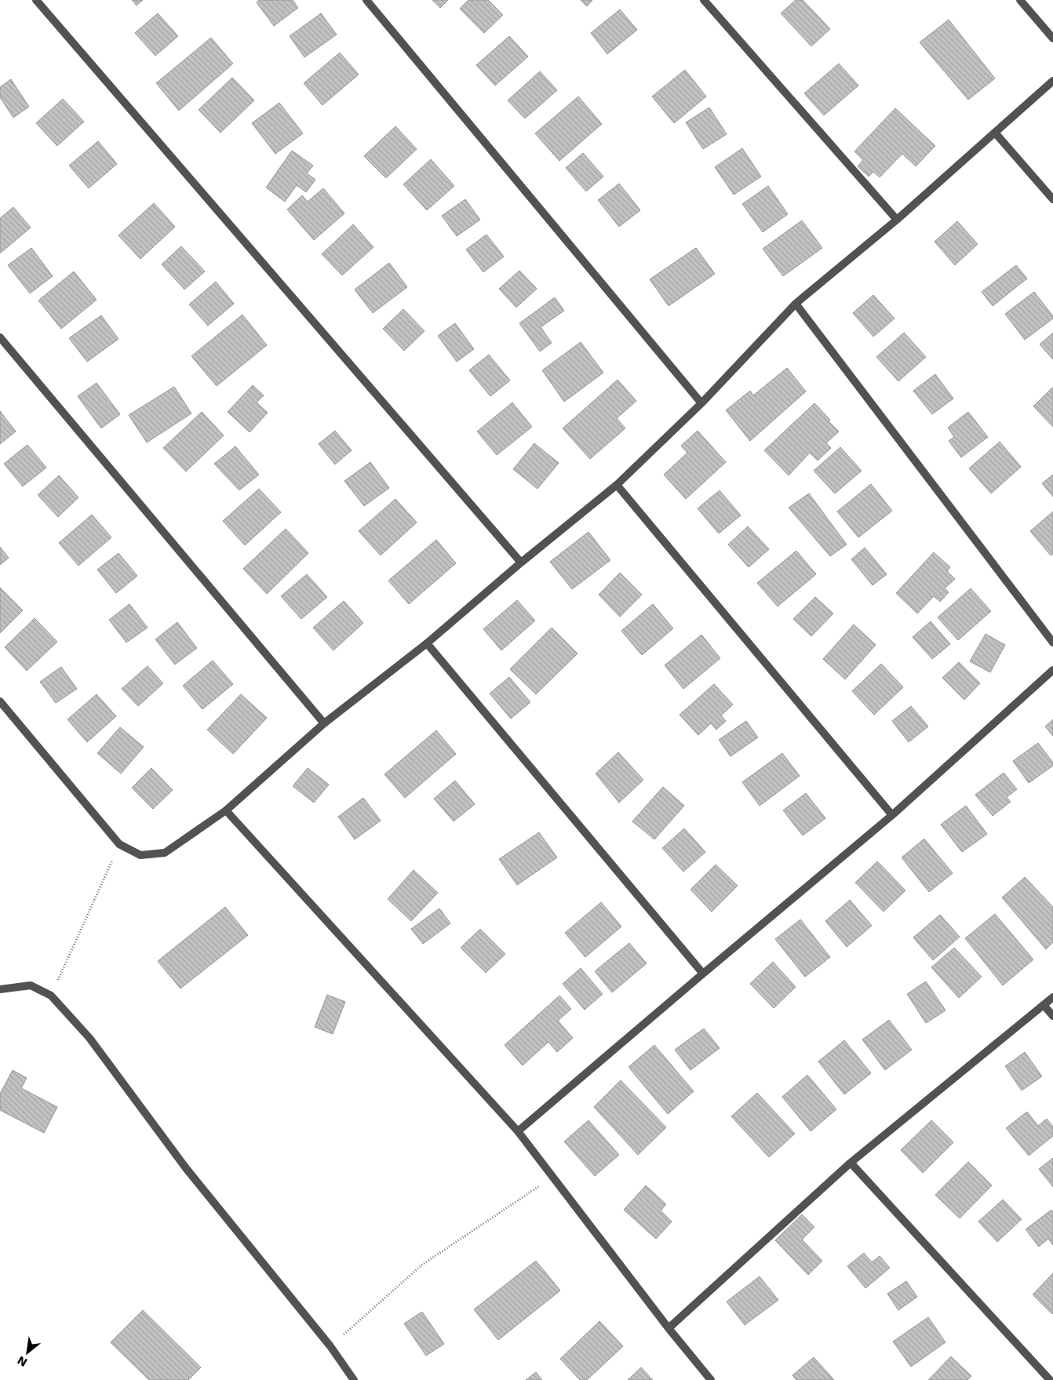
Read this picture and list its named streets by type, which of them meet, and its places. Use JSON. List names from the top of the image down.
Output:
{
  "north": "bottom left"
}
